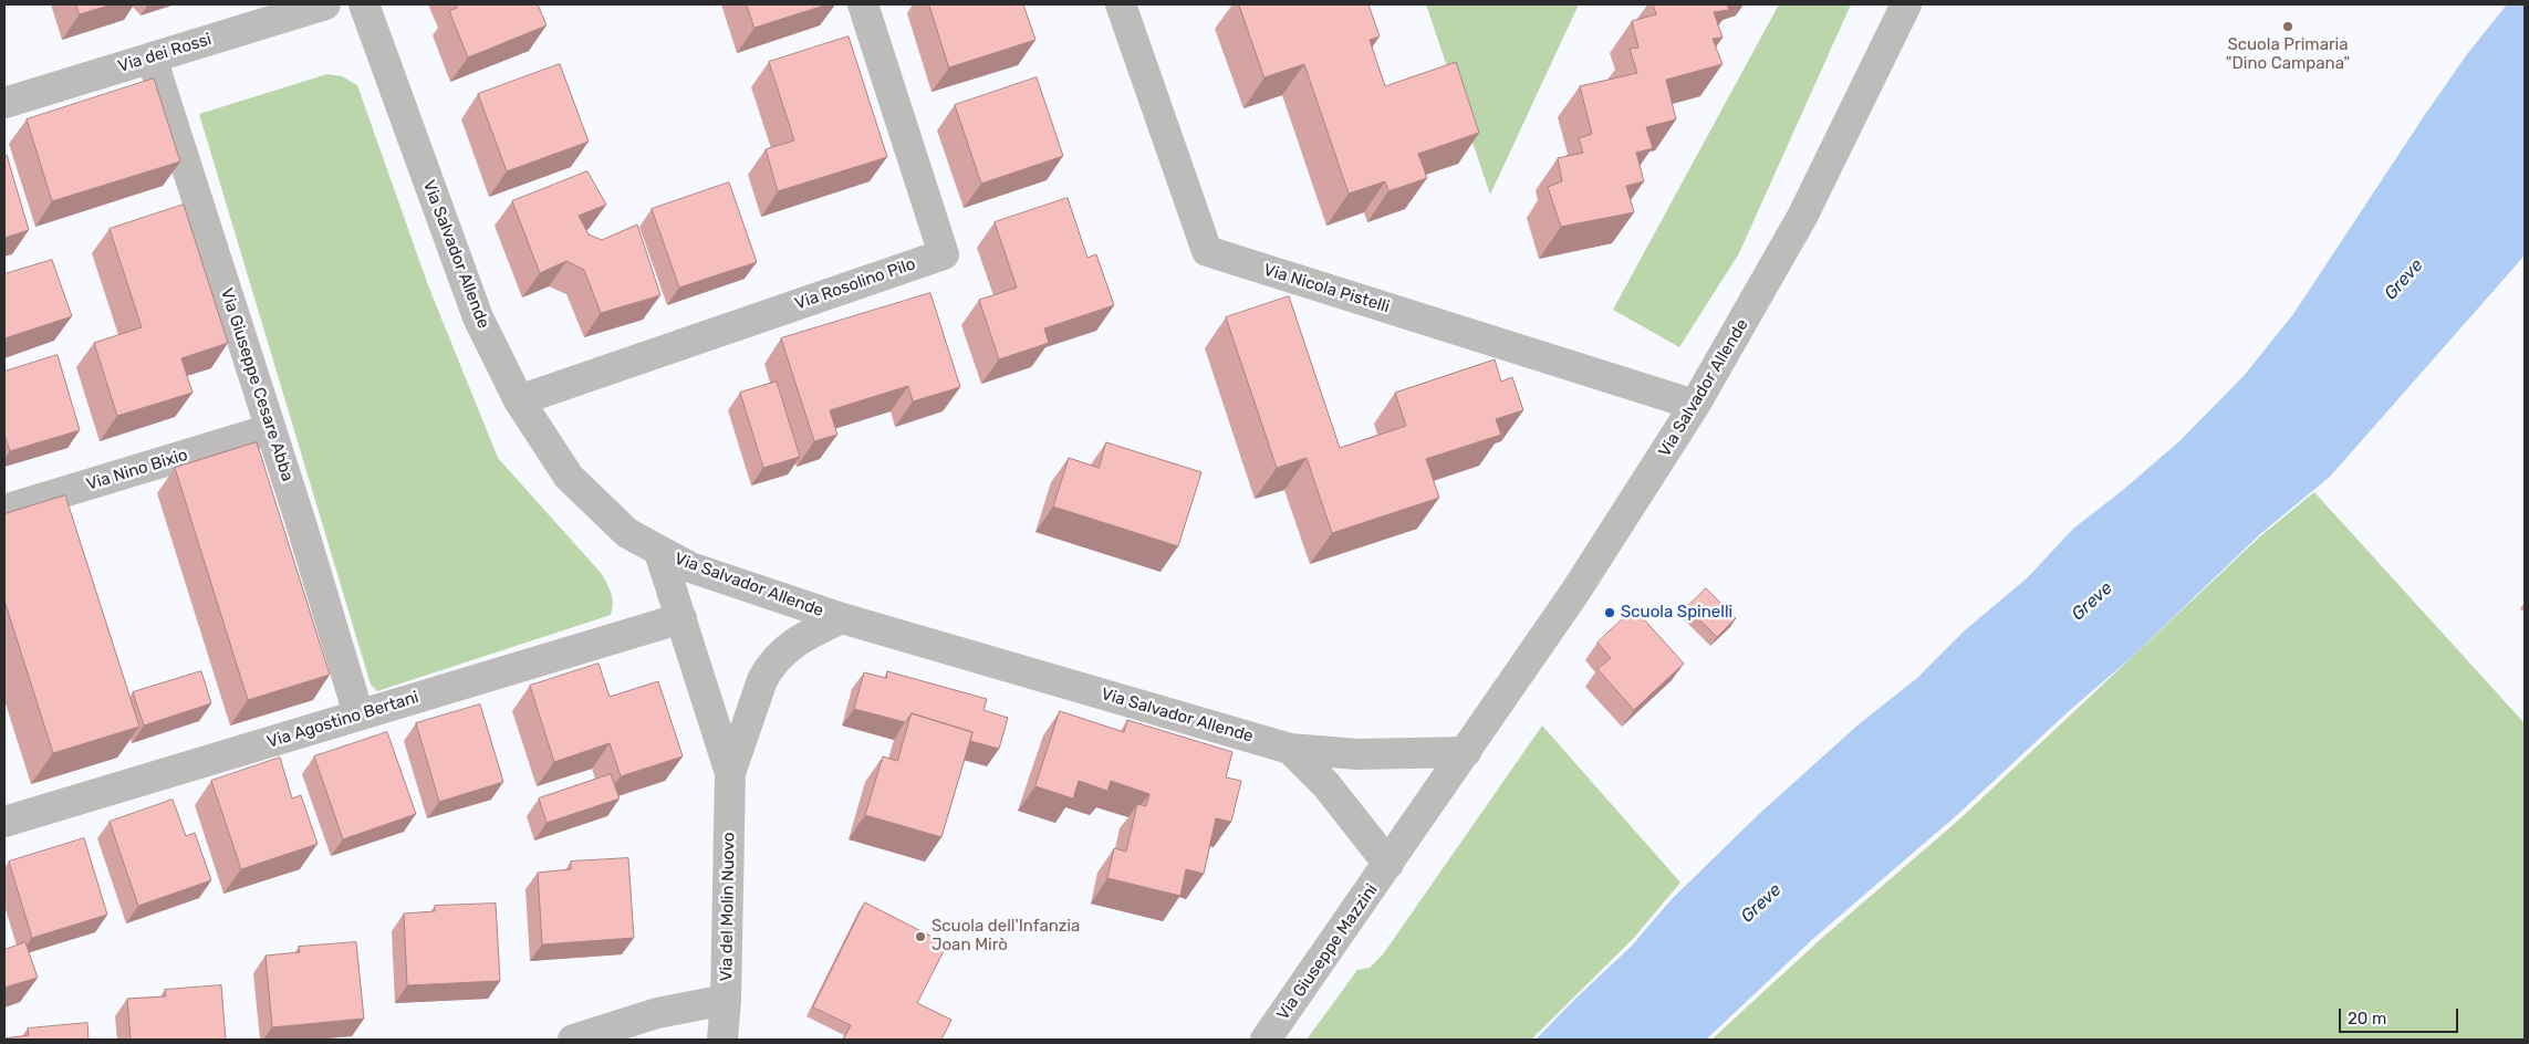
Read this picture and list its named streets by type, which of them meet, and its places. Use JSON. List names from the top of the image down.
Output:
{
  "streets": {
    "street": [
      "Via dei Rossi",
      "Via Salvador Allende",
      "Via Rosolino Pilo",
      "Via Nicola Pistelli",
      "Via Giuseppe Cesare Abba",
      "Via Nino Bixio",
      "Via Agostino Bertani",
      "Via del Molin Nuovo",
      "Via Giuseppe Mazzini"
    ]
  },
  "crossings": [
    ["Via dei Rossi", "Via Giuseppe Cesare Abba"],
    ["Via Salvador Allende", "Via Rosolino Pilo"],
    ["Via Salvador Allende", "Via Nicola Pistelli"],
    ["Via Salvador Allende", "Via del Molin Nuovo"],
    ["Via Salvador Allende", "Via Giuseppe Mazzini"],
    ["Via Giuseppe Cesare Abba", "Via Nino Bixio"],
    ["Via Giuseppe Cesare Abba", "Via Agostino Bertani"],
    ["Via Agostino Bertani", "Via del Molin Nuovo"]
  ],
  "water": ["Greve"],
  "places": ["Scuola Primaria \"Dino Campana\"", "Scuola Spinelli", "Scuola dell'Infanzia Joan Mirò"],
  "scale_bar": "20 m"
}
